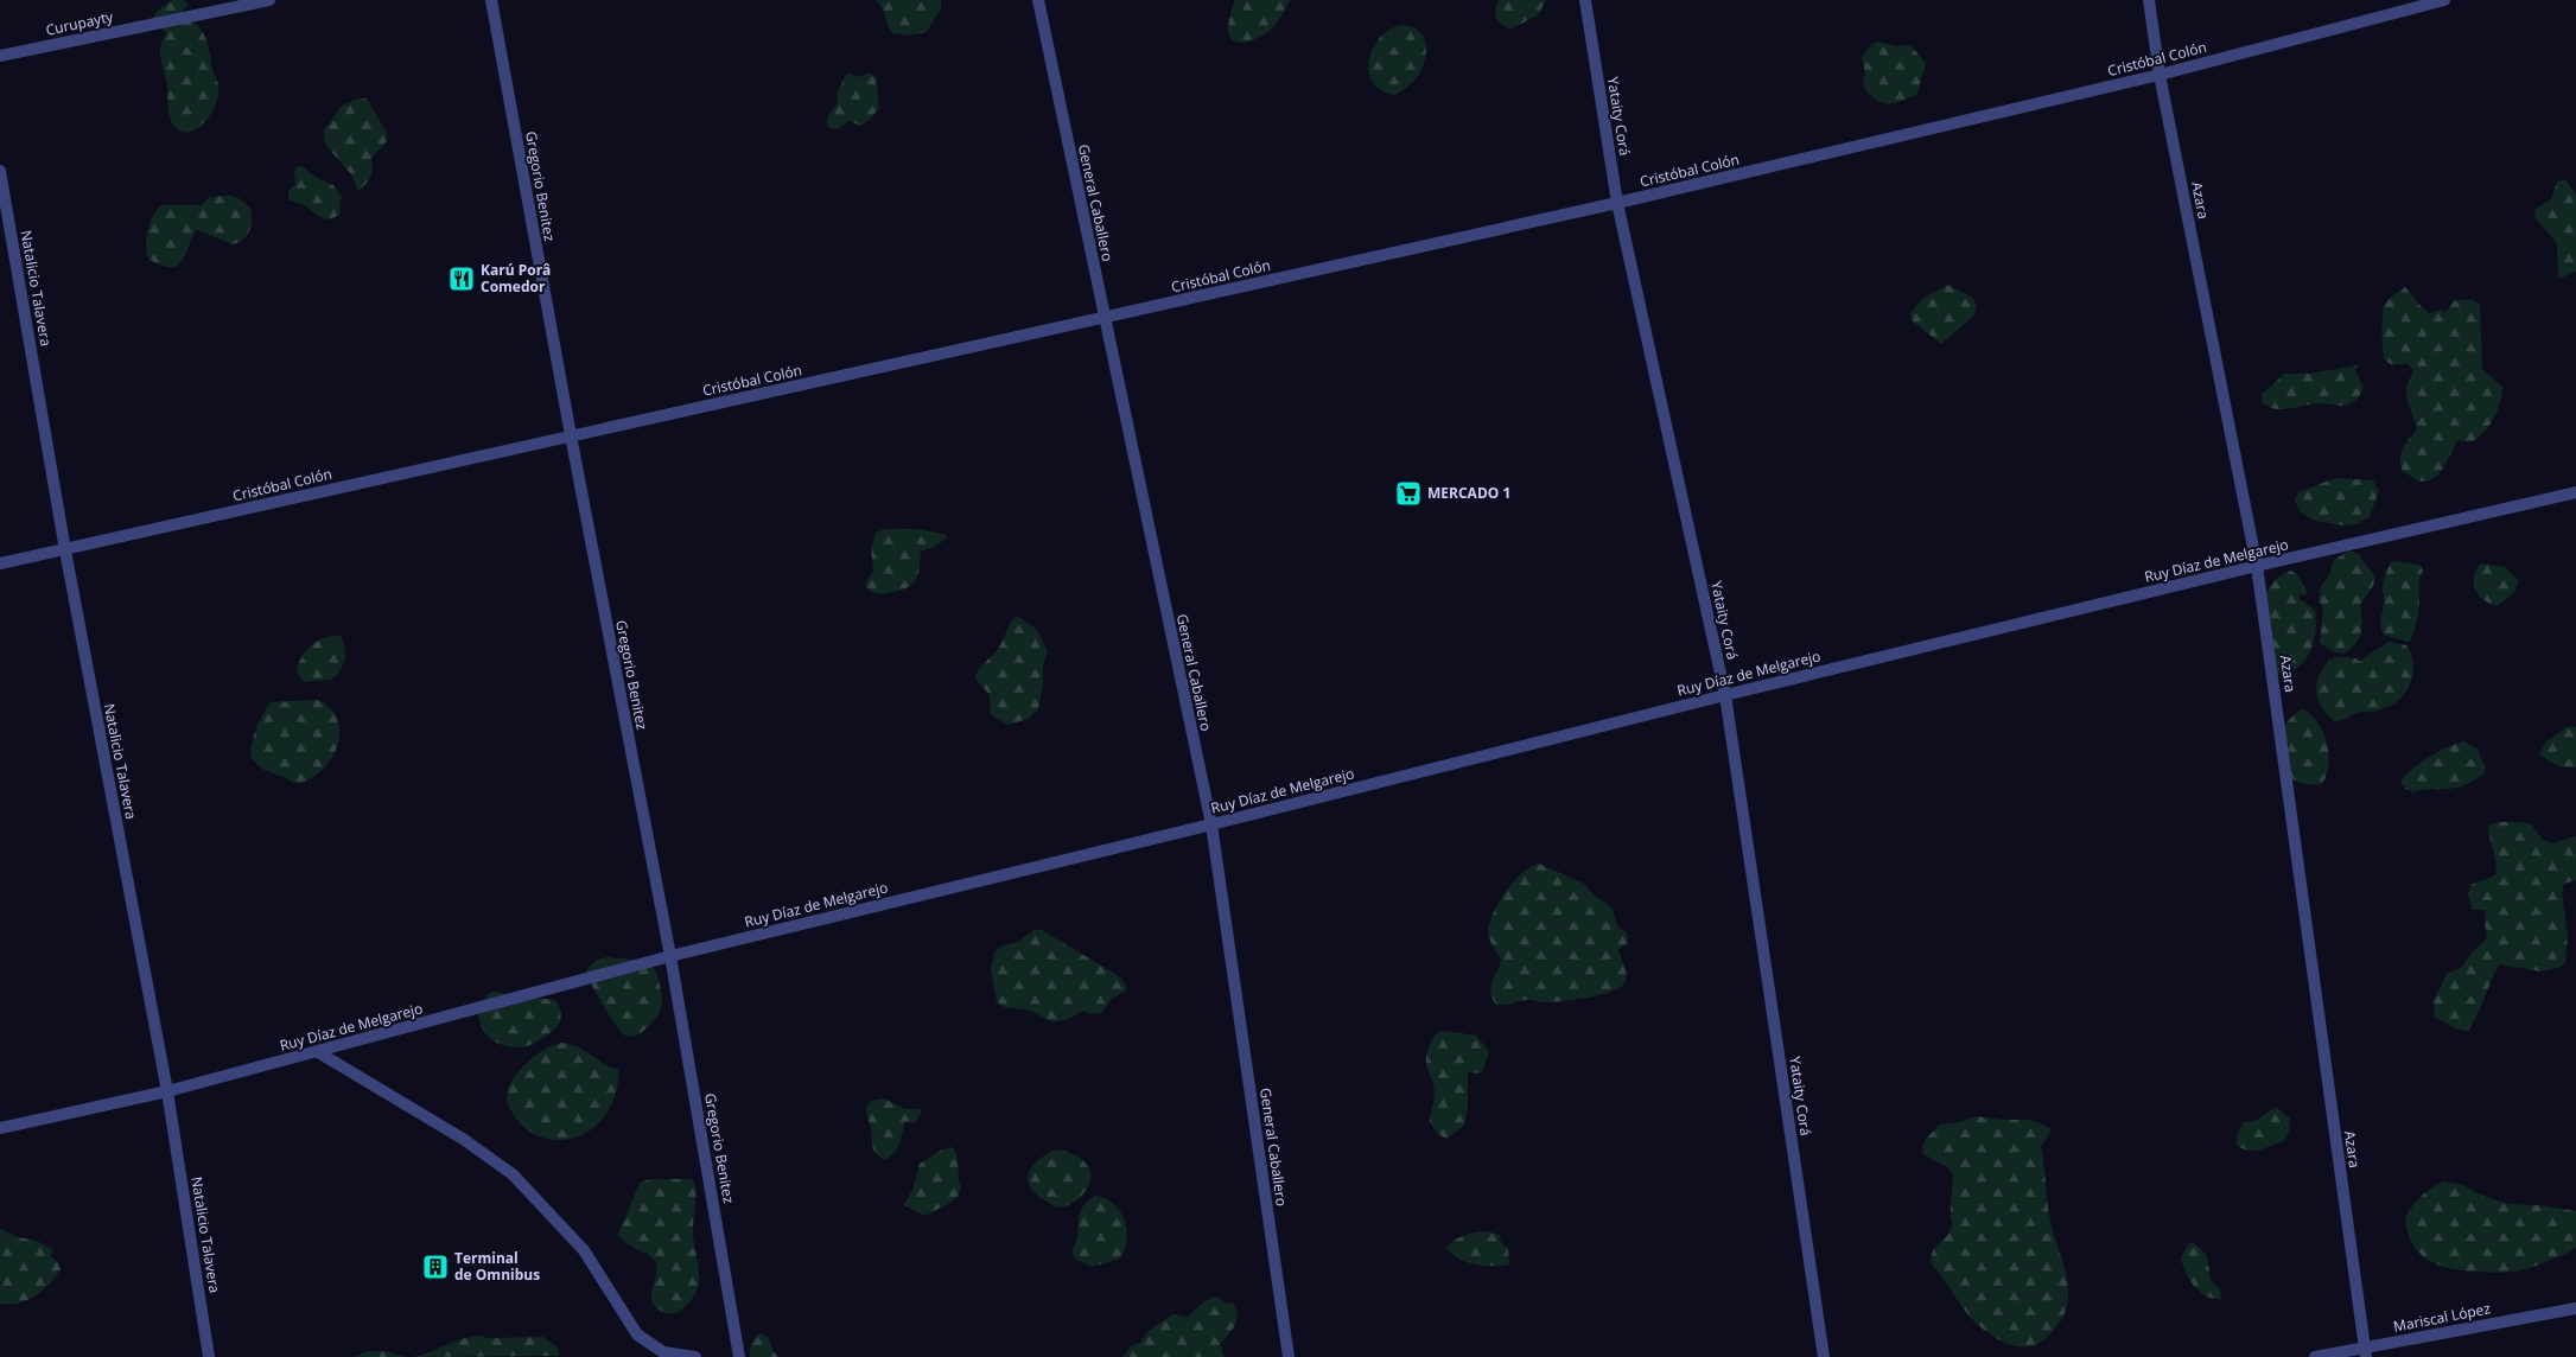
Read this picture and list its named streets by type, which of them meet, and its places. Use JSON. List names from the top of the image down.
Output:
{
  "streets": {
    "street": [
      "Curupayty",
      "Cristóbal Colón",
      "Yataity Corá",
      "Gregorio Benitez",
      "Azara",
      "General Caballero",
      "Natalicio Talavera",
      "Ruy Díaz de Melgarejo",
      "Mariscal López"
    ]
  },
  "crossings": [
    ["Cristóbal Colón", "Yataity Corá"],
    ["Cristóbal Colón", "Gregorio Benitez"],
    ["Cristóbal Colón", "Azara"],
    ["Cristóbal Colón", "General Caballero"],
    ["Cristóbal Colón", "Natalicio Talavera"],
    ["Yataity Corá", "Ruy Díaz de Melgarejo"],
    ["Gregorio Benitez", "Ruy Díaz de Melgarejo"],
    ["Azara", "Ruy Díaz de Melgarejo"],
    ["Azara", "Mariscal López"],
    ["General Caballero", "Ruy Díaz de Melgarejo"],
    ["Natalicio Talavera", "Ruy Díaz de Melgarejo"]
  ],
  "places": {
    "restaurant": ["Karú Porâ Comedor"],
    "supermarket": ["MERCADO 1"],
    "building": ["Terminal de Omnibus"]
  }
}
